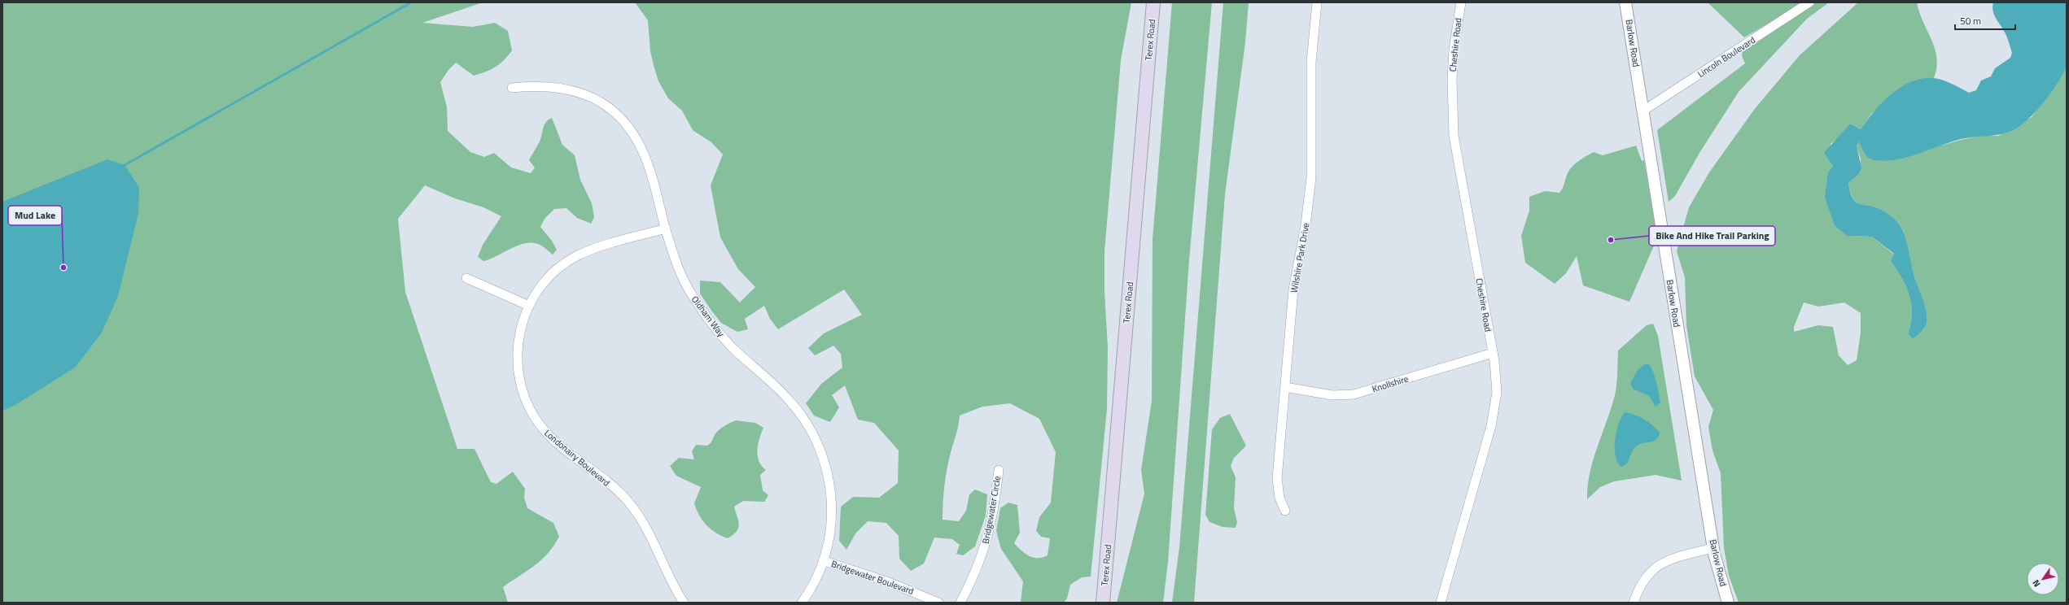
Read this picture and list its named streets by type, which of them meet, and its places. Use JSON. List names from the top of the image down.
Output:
{
  "streets": {
    "main road": ["Terex Road"],
    "street": [
      "Barlow Road",
      "Cheshire Road",
      "Lincoln Boulevard",
      "Wilshire Park Drive",
      "Oldham Way",
      "Knollshire",
      "Londonairy Boulevard",
      "Bridgewater Circle",
      "Bridgewater Boulevard"
    ]
  },
  "crossings": [
    ["Barlow Road", "Lincoln Boulevard"],
    ["Cheshire Road", "Knollshire"],
    ["Wilshire Park Drive", "Knollshire"],
    ["Oldham Way", "Londonairy Boulevard"],
    ["Oldham Way", "Bridgewater Boulevard"]
  ],
  "places": ["Bike And Hike Trail Parking", "Mud Lake"],
  "scale_bar": "50 m",
  "north": "bottom left"
}
